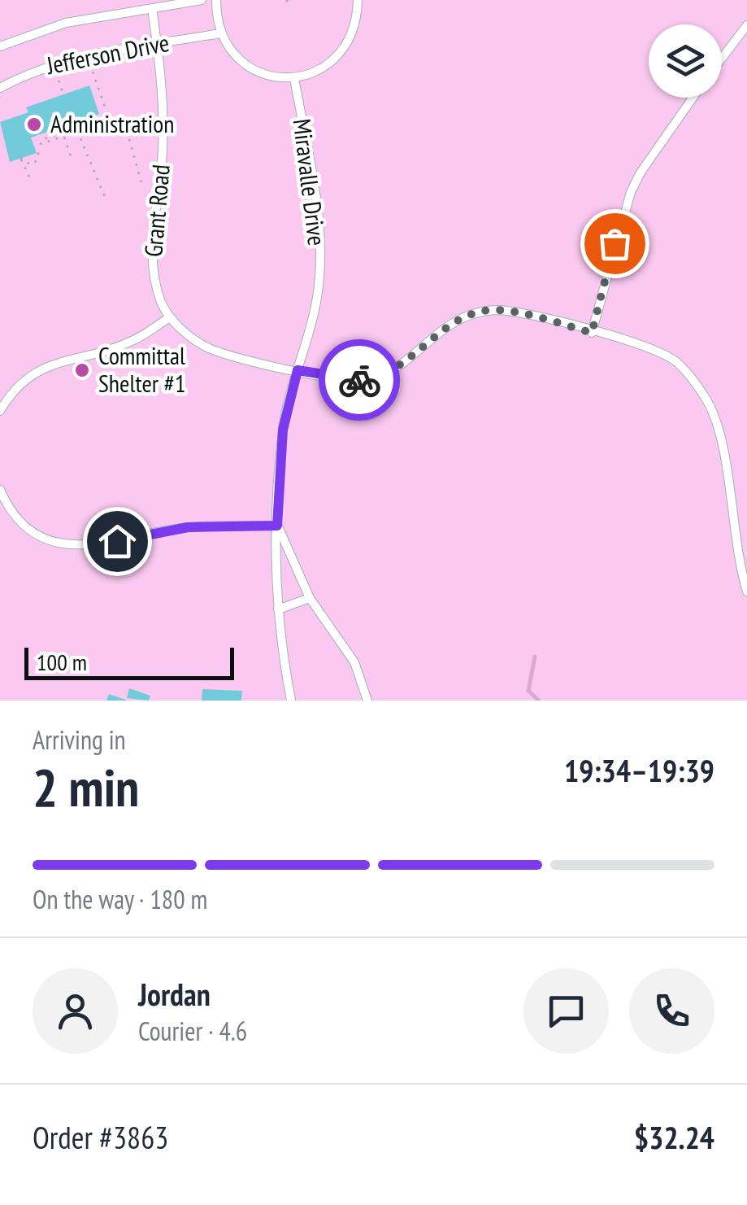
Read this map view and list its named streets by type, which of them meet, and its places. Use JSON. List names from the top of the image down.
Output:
{
  "streets": {
    "lane": ["Jefferson Drive", "Miravalle Drive", "Grant Road"]
  },
  "crossings": [
    ["Jefferson Drive", "Grant Road"]
  ],
  "places": ["Administration", "Committal Shelter #1"],
  "scale_bar": "100 m",
  "page": {
    "scale": "100 m",
    "heading": ["2 min", "Arriving in", "19:34–19:39"],
    "panel": [
      "Jordan",
      "Courier · 4.6",
      "Order #3863",
      "$32.24"
    ],
    "bar": "On the way · 180 m"
  }
}
